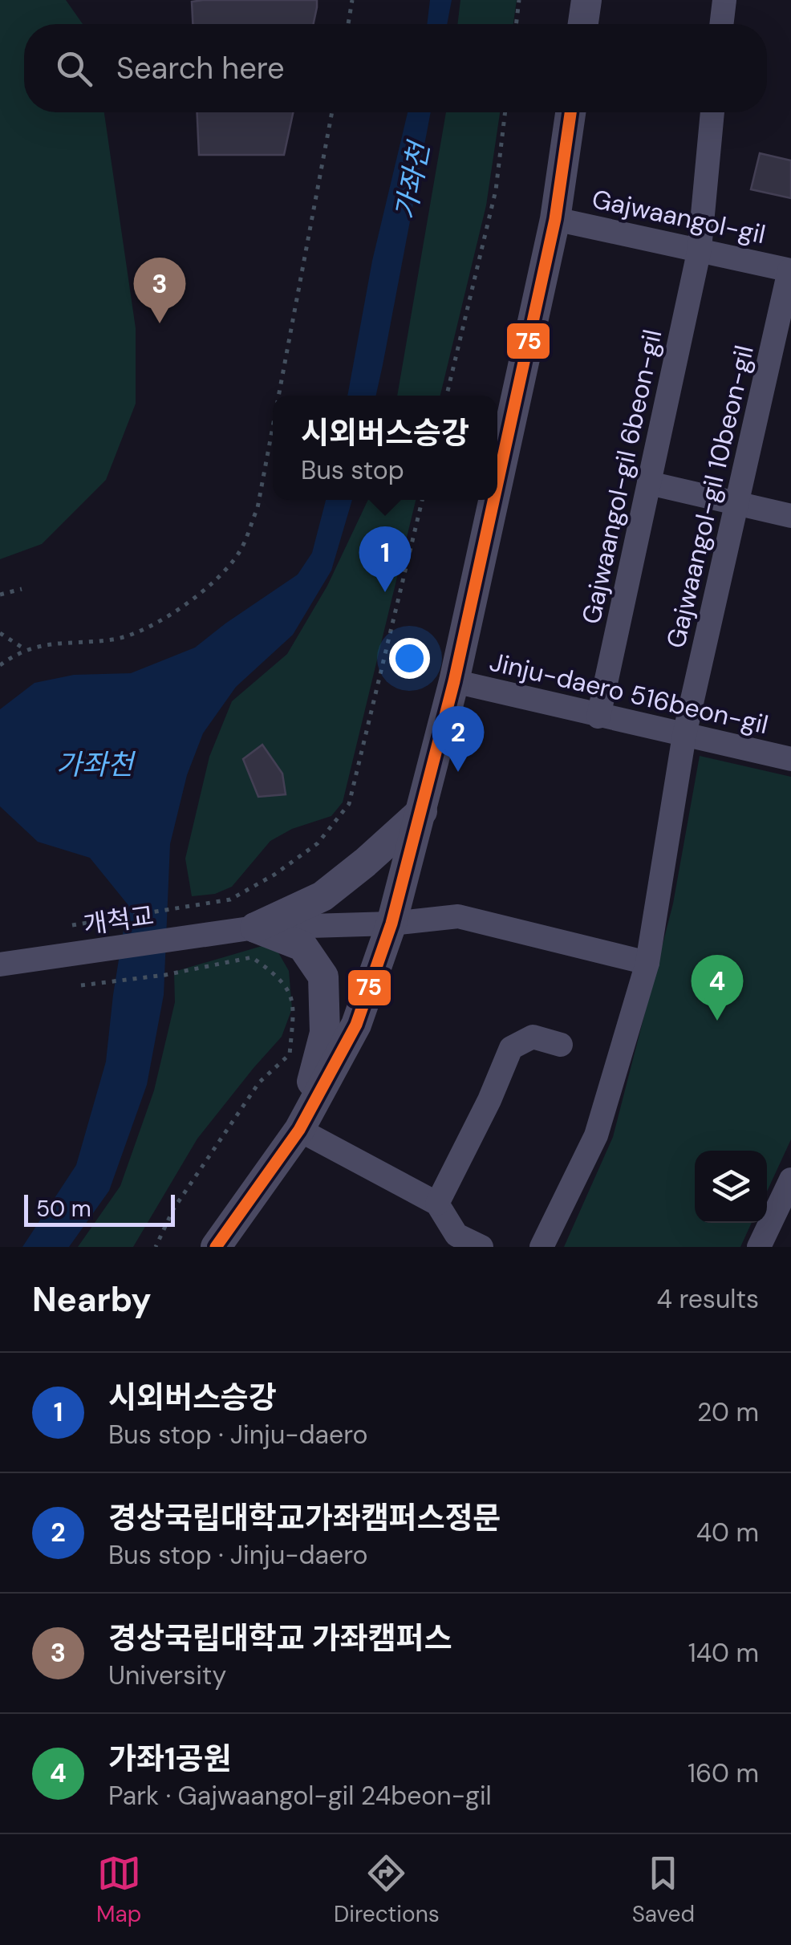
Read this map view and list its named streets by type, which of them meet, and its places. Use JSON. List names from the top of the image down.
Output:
{
  "streets": {
    "street": [
      "Gajwaangol-gil",
      "Gajwaangol-gil 6beon-gil",
      "Gajwaangol-gil 10beon-gil",
      "Jinju-daero 516beon-gil",
      "개척교"
    ]
  },
  "crossings": [
    ["Gajwaangol-gil", "Gajwaangol-gil 6beon-gil"],
    ["Gajwaangol-gil", "Gajwaangol-gil 10beon-gil"],
    ["Gajwaangol-gil 6beon-gil", "Jinju-daero 516beon-gil"],
    ["Gajwaangol-gil 10beon-gil", "Jinju-daero 516beon-gil"],
    ["Gajwaangol-gil 10beon-gil", "개척교"]
  ],
  "water": ["가좌천"],
  "lines": ["transit line 75"],
  "scale_bar": "50 m",
  "page": {
    "search": "Search here",
    "pins": [
      "3",
      "1",
      "2",
      "4"
    ],
    "popup": ["시외버스승강", "Bus stop"],
    "scale": "50 m",
    "heading": ["Nearby", "4 results"],
    "list": [
      {
        "mark": "1",
        "name": "시외버스승강",
        "note": "Bus stop · Jinju-daero",
        "value": "20 m"
      },
      {
        "mark": "2",
        "name": "경상국립대학교가좌캠퍼스정문",
        "note": "Bus stop · Jinju-daero",
        "value": "40 m"
      },
      {
        "mark": "3",
        "name": "경상국립대학교 가좌캠퍼스",
        "note": "University",
        "value": "140 m"
      },
      {
        "mark": "4",
        "name": "가좌1공원",
        "note": "Park · Gajwaangol-gil 24beon-gil",
        "value": "160 m"
      }
    ],
    "nav": ["Map", "Directions", "Saved"]
  }
}
